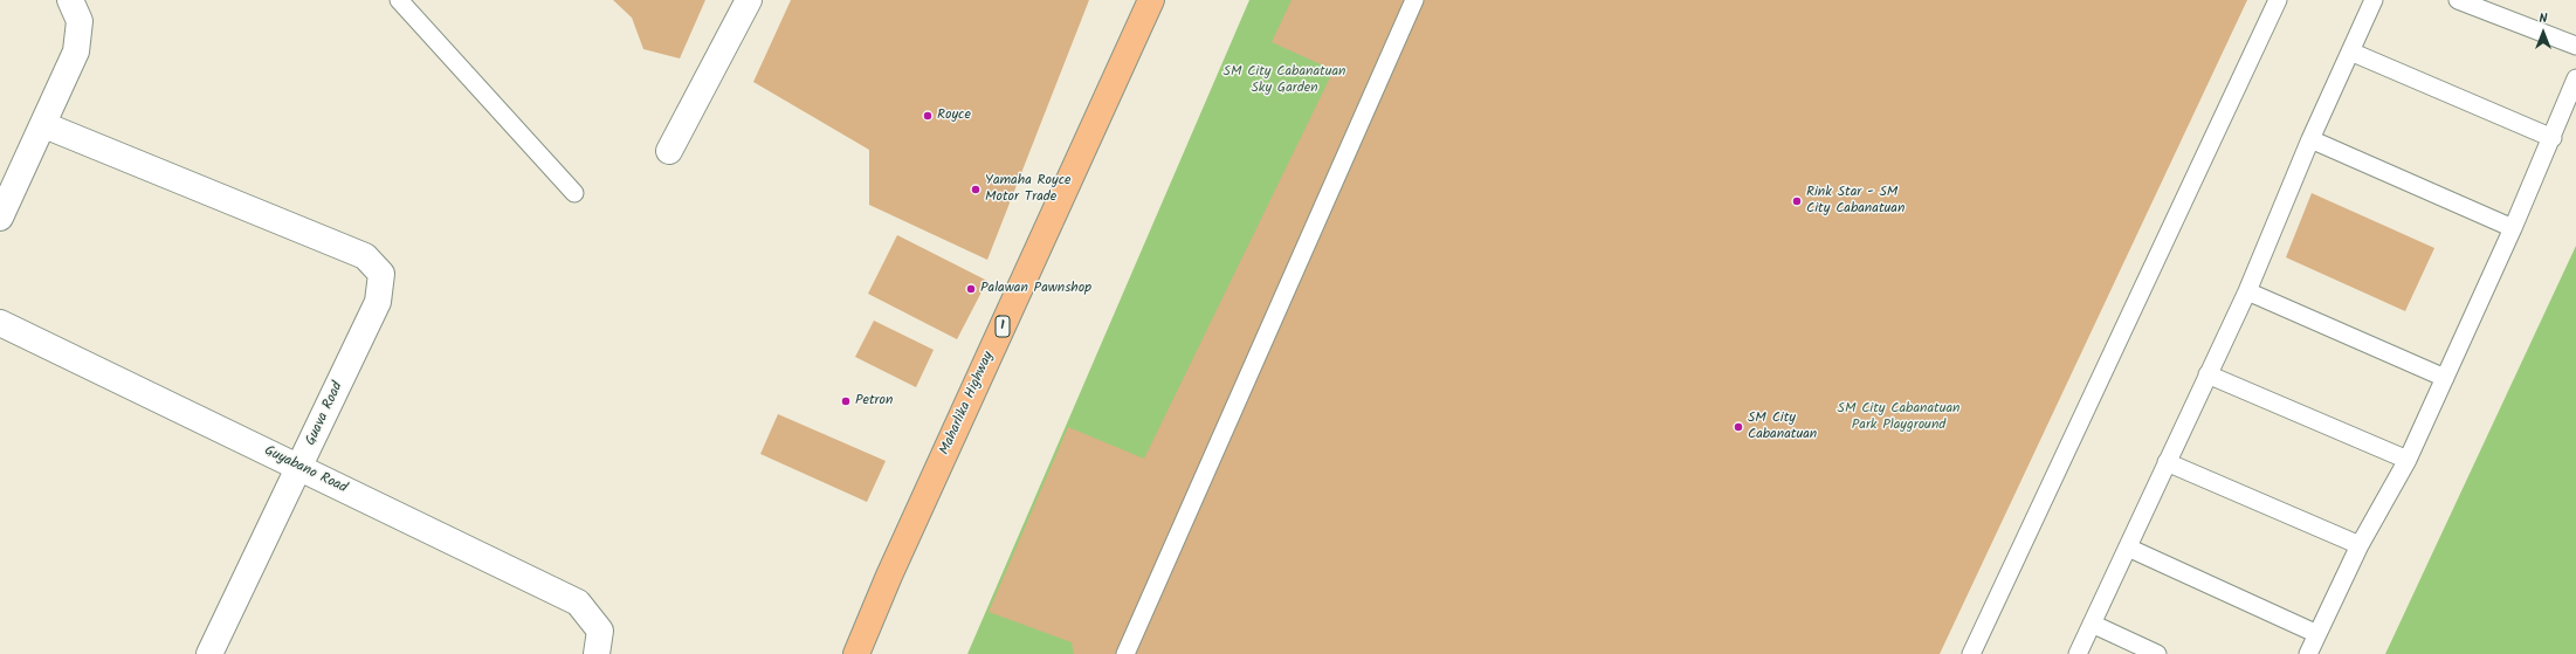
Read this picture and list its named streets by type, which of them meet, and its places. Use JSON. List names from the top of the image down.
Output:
{
  "streets": {
    "main road": ["1", "Maharlika Highway"],
    "street": ["Guava Road", "Guyabano Road"]
  },
  "crossings": [
    ["Guava Road", "Guyabano Road"]
  ],
  "parks": ["SM City Cabanatuan Sky Garden", "SM City Cabanatuan Park Playground"],
  "places": [
    "Royce",
    "Yamaha Royce Motor Trade",
    "Rink Star - SM City Cabanatuan",
    "Palawan Pawnshop",
    "Petron",
    "SM City Cabanatuan"
  ],
  "north": "top"
}
